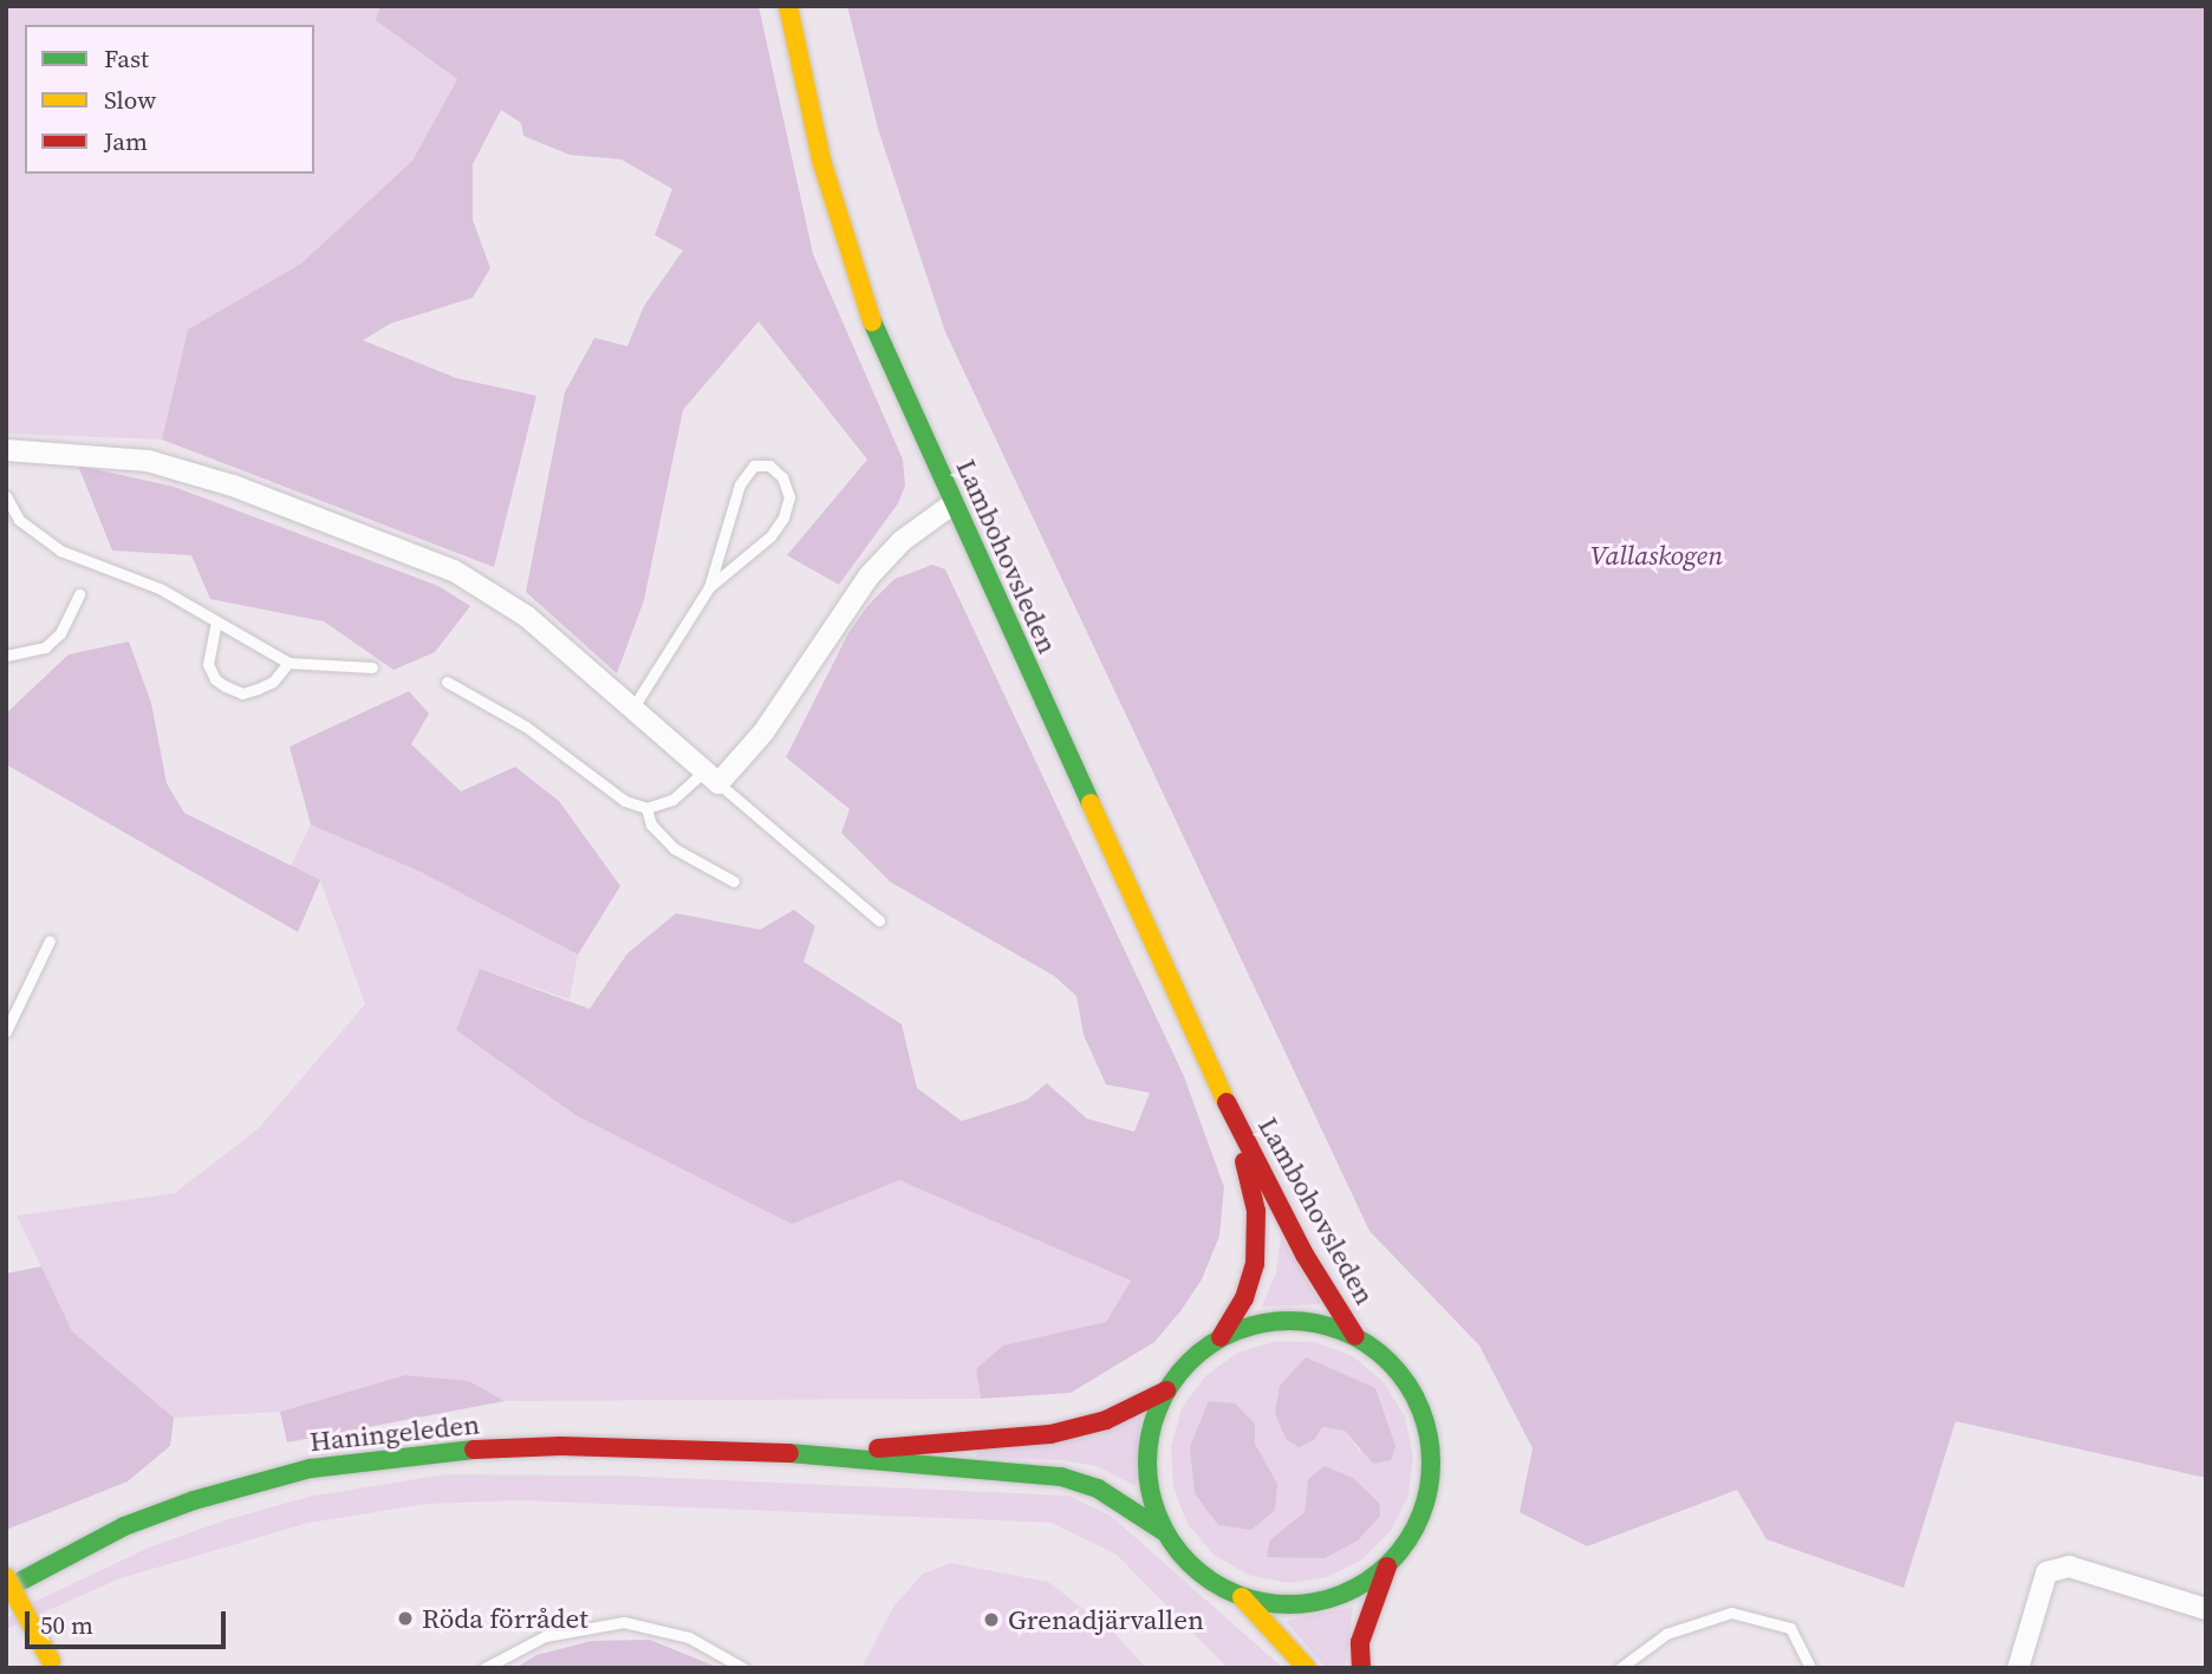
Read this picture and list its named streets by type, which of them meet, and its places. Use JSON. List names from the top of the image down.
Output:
{
  "streets": {
    "main road": ["Lambohovsleden", "Haningeleden"]
  },
  "crossings": [
    ["Lambohovsleden", "Haningeleden"]
  ],
  "parks": ["Vallaskogen"],
  "places": ["Röda förrådet", "Grenadjärvallen"],
  "legend": ["Fast", "Slow", "Jam"],
  "scale_bar": "50 m"
}
